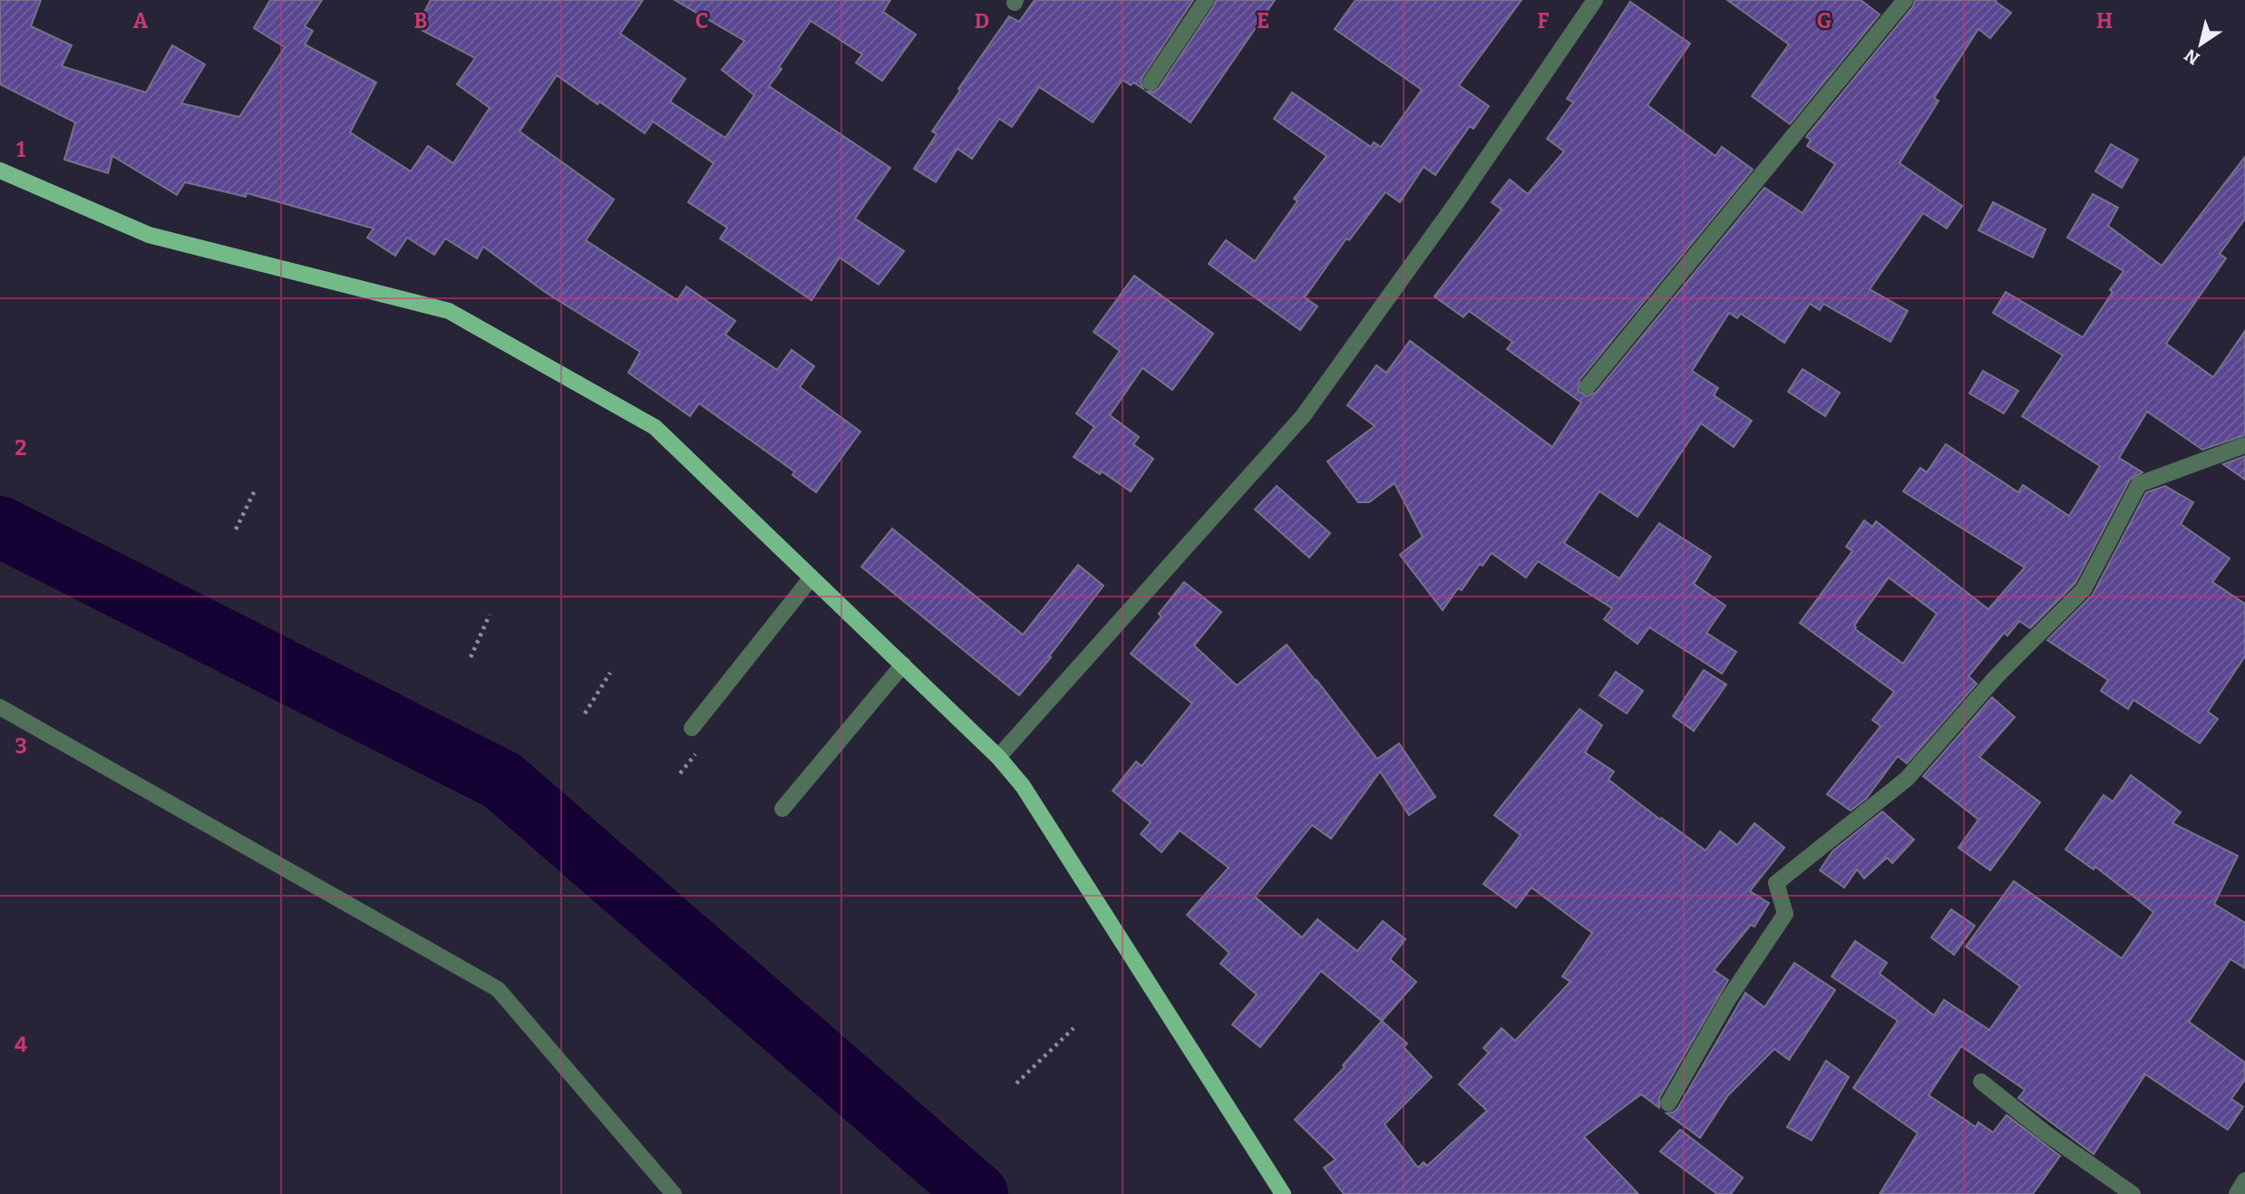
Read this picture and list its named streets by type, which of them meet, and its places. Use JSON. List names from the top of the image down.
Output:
{
  "north": "bottom left",
  "grid": {
    "columns": [
      "A",
      "B",
      "C",
      "D",
      "E",
      "F",
      "G",
      "H"
    ],
    "rows": [
      "1",
      "2",
      "3",
      "4"
    ]
  }
}
